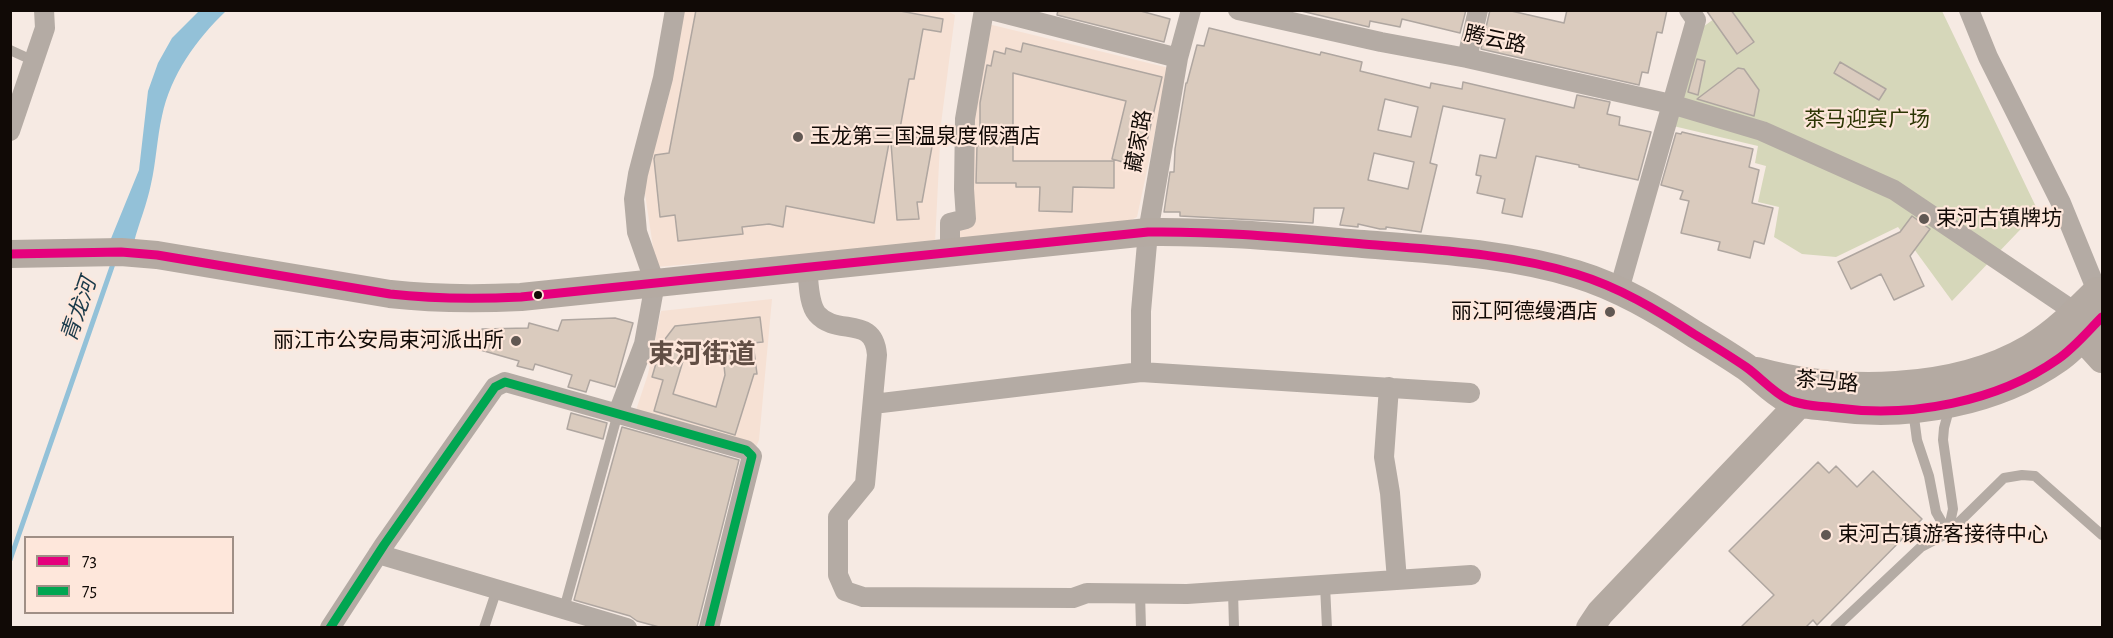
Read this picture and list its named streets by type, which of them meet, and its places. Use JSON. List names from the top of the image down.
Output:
{
  "streets": {
    "street": ["腾云路", "藏家路", "茶马路"]
  },
  "crossings": [
    ["腾云路", "茶马路"]
  ],
  "districts": ["束河街道"],
  "water": ["青龙河"],
  "parks": ["茶马迎宾广场"],
  "places": [
    "玉龙第三国温泉度假酒店",
    "束河古镇牌坊",
    "丽江阿德缦酒店",
    "丽江市公安局束河派出所",
    "束河古镇游客接待中心"
  ],
  "lines": ["transit line 73", "transit line 75"],
  "legend": ["73", "75"]
}
